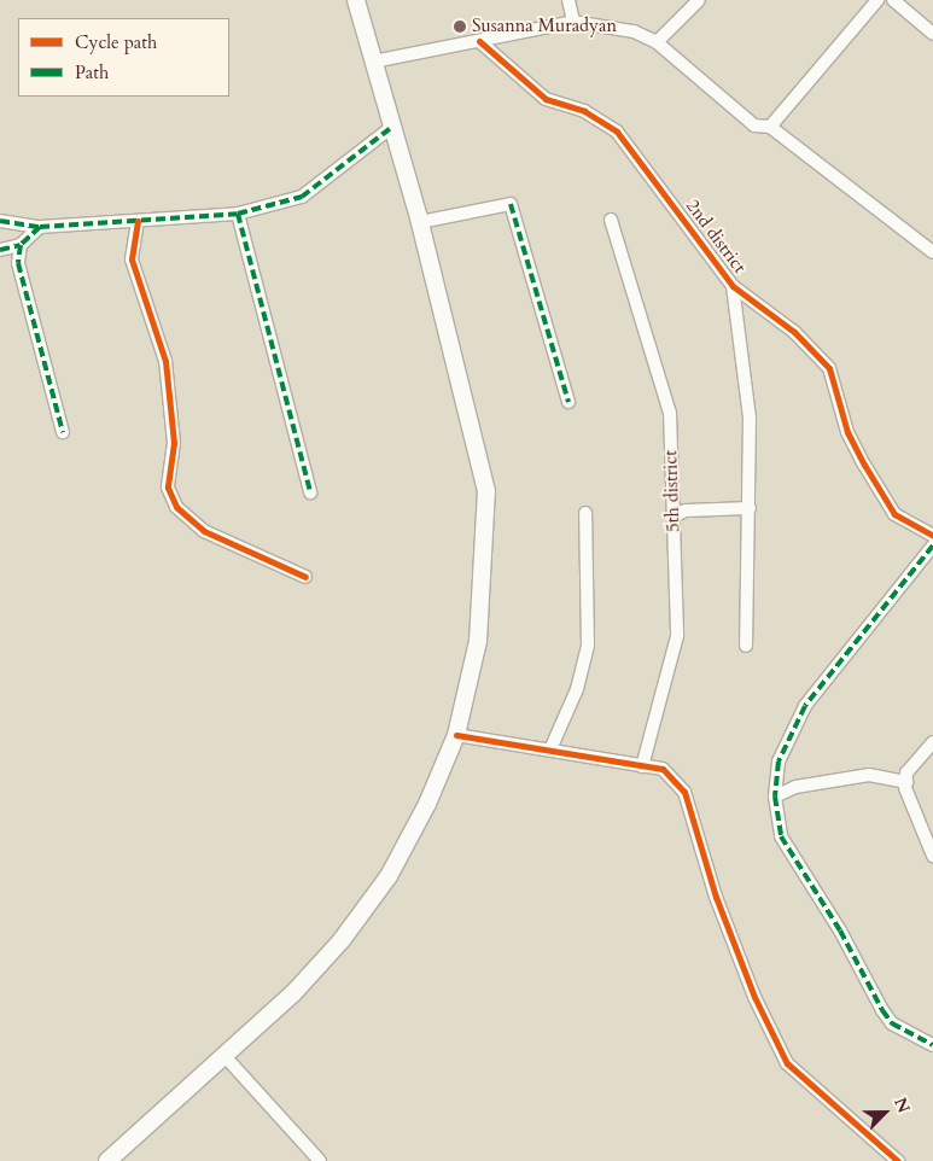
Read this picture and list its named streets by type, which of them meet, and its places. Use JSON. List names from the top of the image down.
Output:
{
  "streets": {
    "street": ["2nd district", "5th district"]
  },
  "places": ["Susanna Muradyan"],
  "legend": ["Cycle path", "Path"],
  "north": "top right"
}
